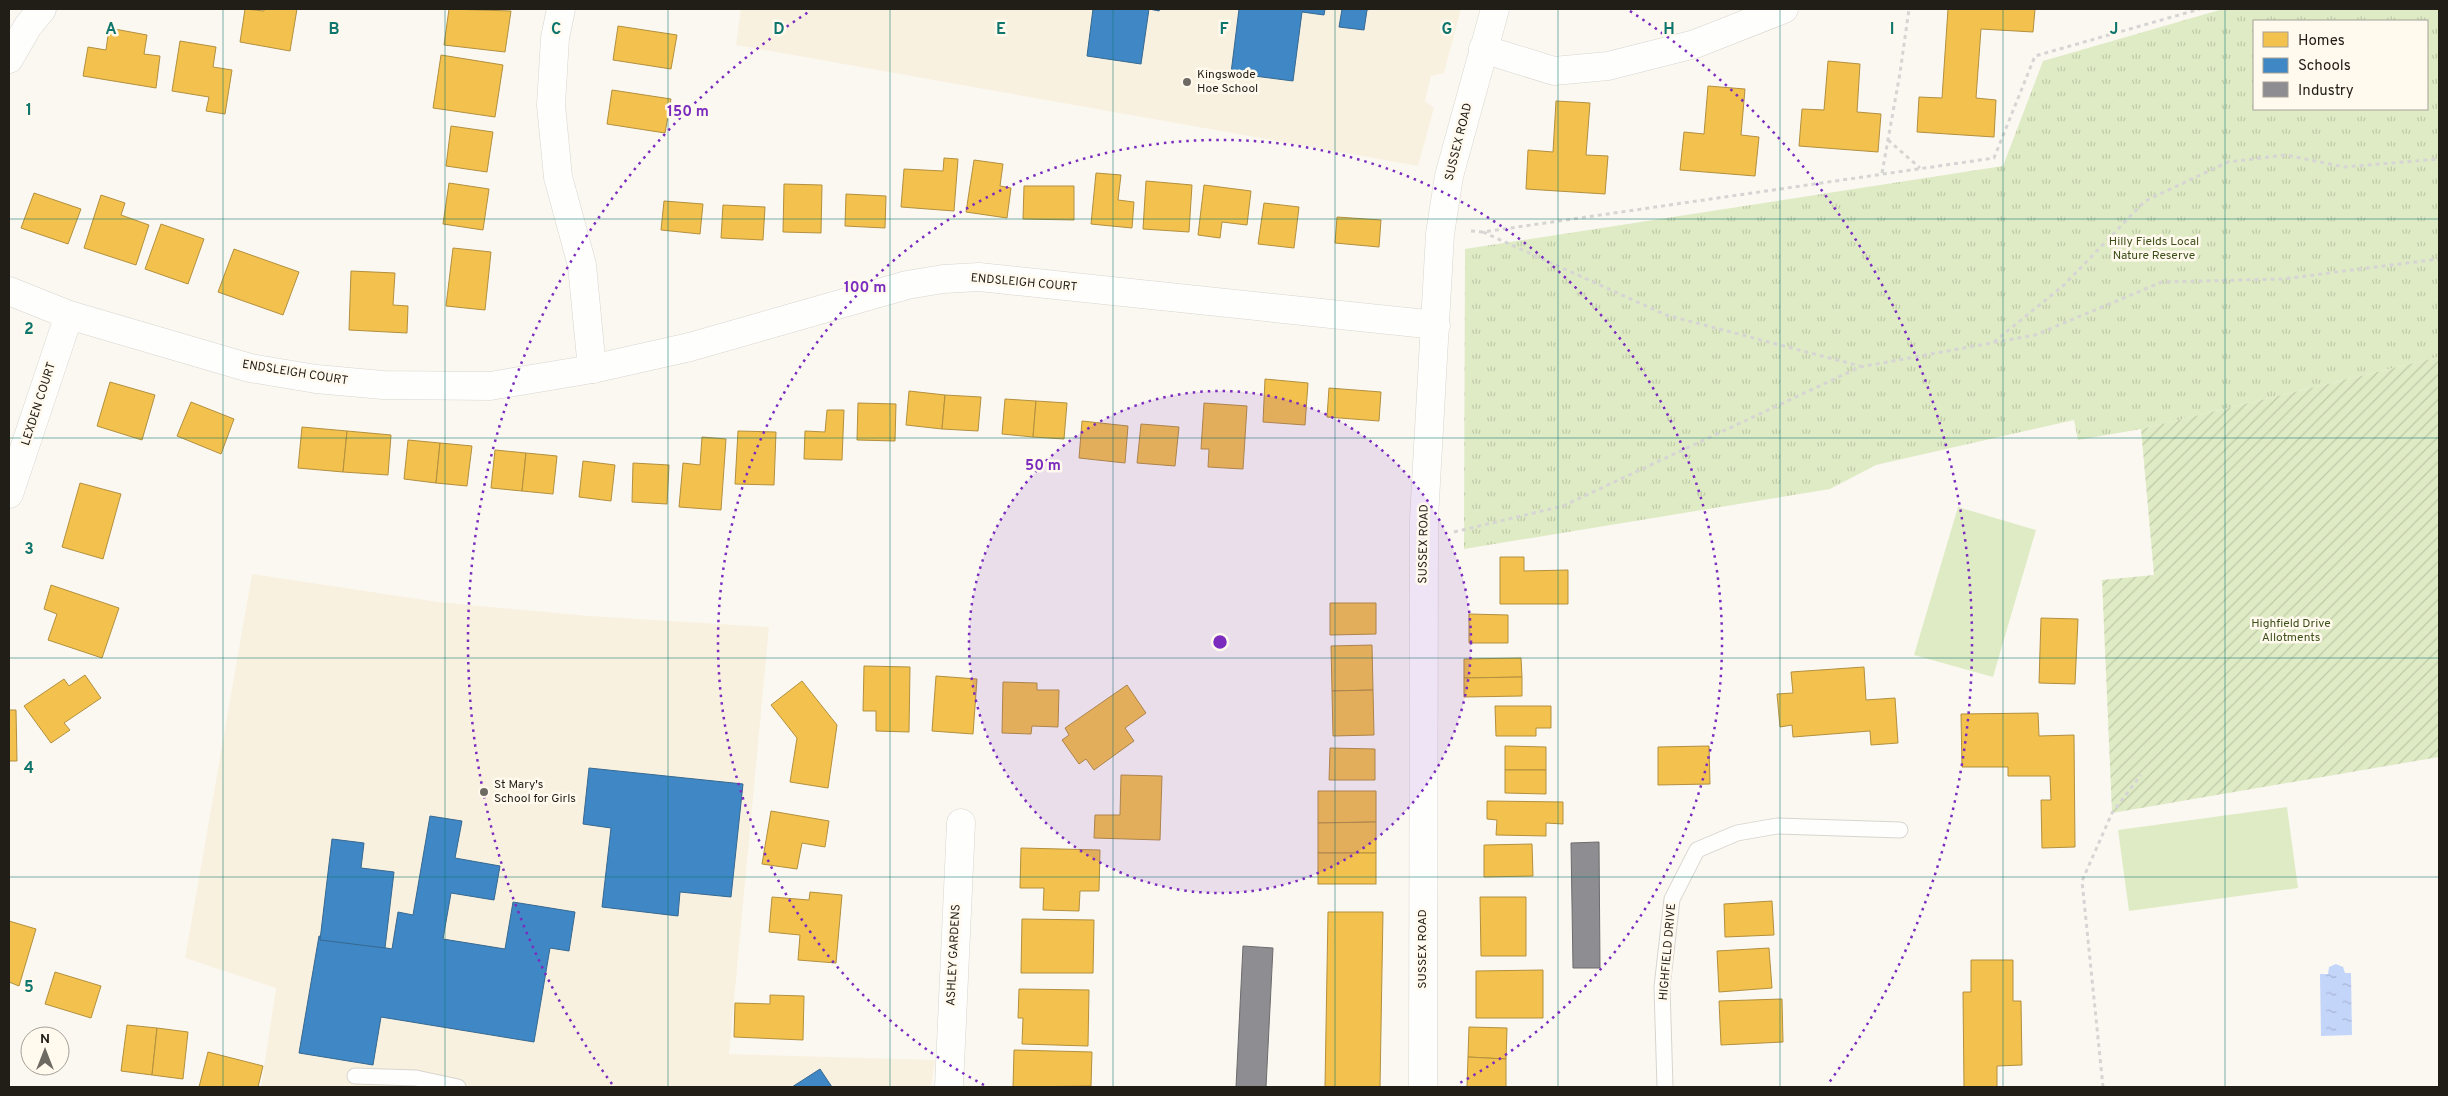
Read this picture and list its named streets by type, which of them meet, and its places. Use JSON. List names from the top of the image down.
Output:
{
  "streets": {
    "street": [
      "SUSSEX ROAD",
      "ENDSLEIGH COURT",
      "LEXDEN COURT",
      "ASHLEY GARDENS"
    ],
    "lane": ["HIGHFIELD DRIVE"]
  },
  "crossings": [
    ["SUSSEX ROAD", "ENDSLEIGH COURT"],
    ["ENDSLEIGH COURT", "LEXDEN COURT"]
  ],
  "parks": ["Hilly Fields Local Nature Reserve", "Highfield Drive Allotments"],
  "places": ["Kingswode Hoe School", "St Mary's School for Girls"],
  "legend": ["Homes", "Schools", "Industry"],
  "north": "top",
  "grid": {
    "columns": [
      "A",
      "B",
      "C",
      "D",
      "E",
      "F",
      "G",
      "H",
      "I",
      "J"
    ],
    "rows": [
      "1",
      "2",
      "3",
      "4",
      "5"
    ]
  },
  "rings": ["150 m", "100 m", "50 m"]
}
